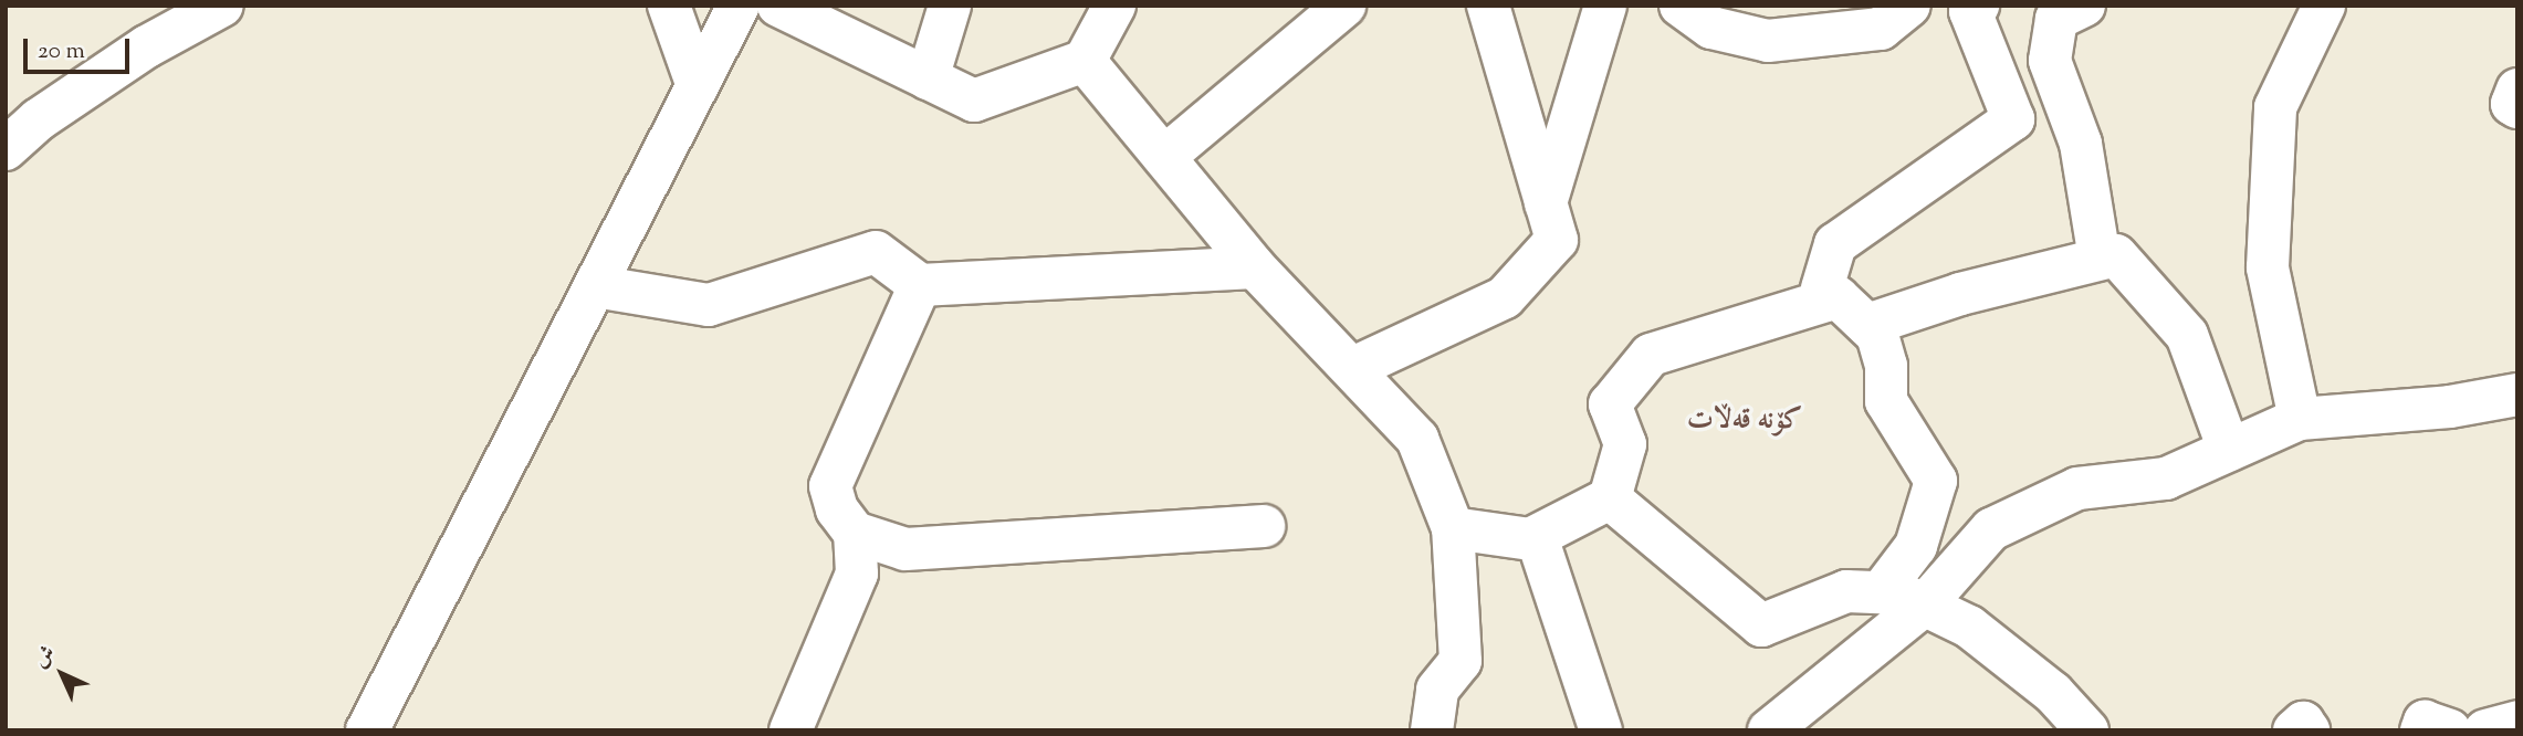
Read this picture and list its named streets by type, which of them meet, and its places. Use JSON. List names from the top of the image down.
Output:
{
  "districts": ["کۆنە قەڵات"],
  "scale_bar": "20 m",
  "north": "top left"
}
